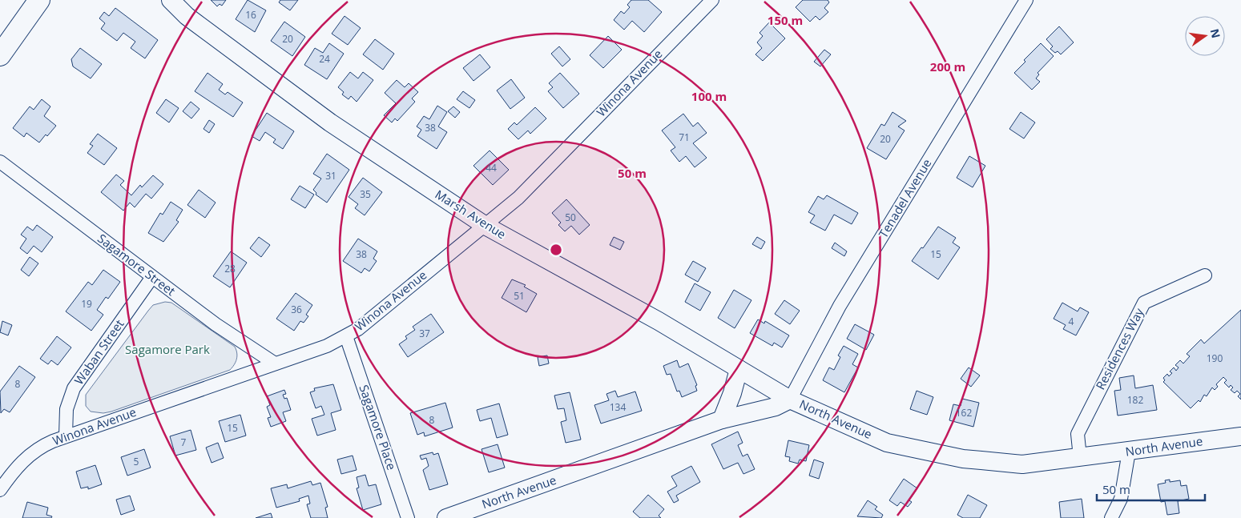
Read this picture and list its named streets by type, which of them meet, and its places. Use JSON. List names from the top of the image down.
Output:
{
  "streets": {
    "main road": ["Marsh Avenue", "North Avenue"],
    "street": [
      "Winona Avenue",
      "Tenadel Avenue",
      "Sagamore Street",
      "Residences Way",
      "Waban Street",
      "Sagamore Place"
    ]
  },
  "crossings": [
    ["Winona Avenue", "Marsh Avenue"],
    ["Winona Avenue", "Sagamore Street"],
    ["Winona Avenue", "Waban Street"],
    ["Winona Avenue", "Sagamore Place"],
    ["Tenadel Avenue", "Marsh Avenue"],
    ["Tenadel Avenue", "North Avenue"],
    ["Marsh Avenue", "North Avenue"],
    ["Sagamore Street", "Waban Street"],
    ["Residences Way", "North Avenue"]
  ],
  "parks": ["Sagamore Park"],
  "house_numbers": [
    "16",
    "20",
    "24",
    "38",
    "71",
    "20",
    "44",
    "31",
    "35",
    "50",
    "38",
    "15",
    "28",
    "51",
    "19",
    "36",
    "4",
    "37",
    "190",
    "8",
    "182",
    "134",
    "162",
    "8",
    "15",
    "7",
    "5"
  ],
  "scale_bar": "50 m",
  "north": "right",
  "rings": [
    "150 m",
    "200 m",
    "100 m",
    "50 m"
  ]
}
